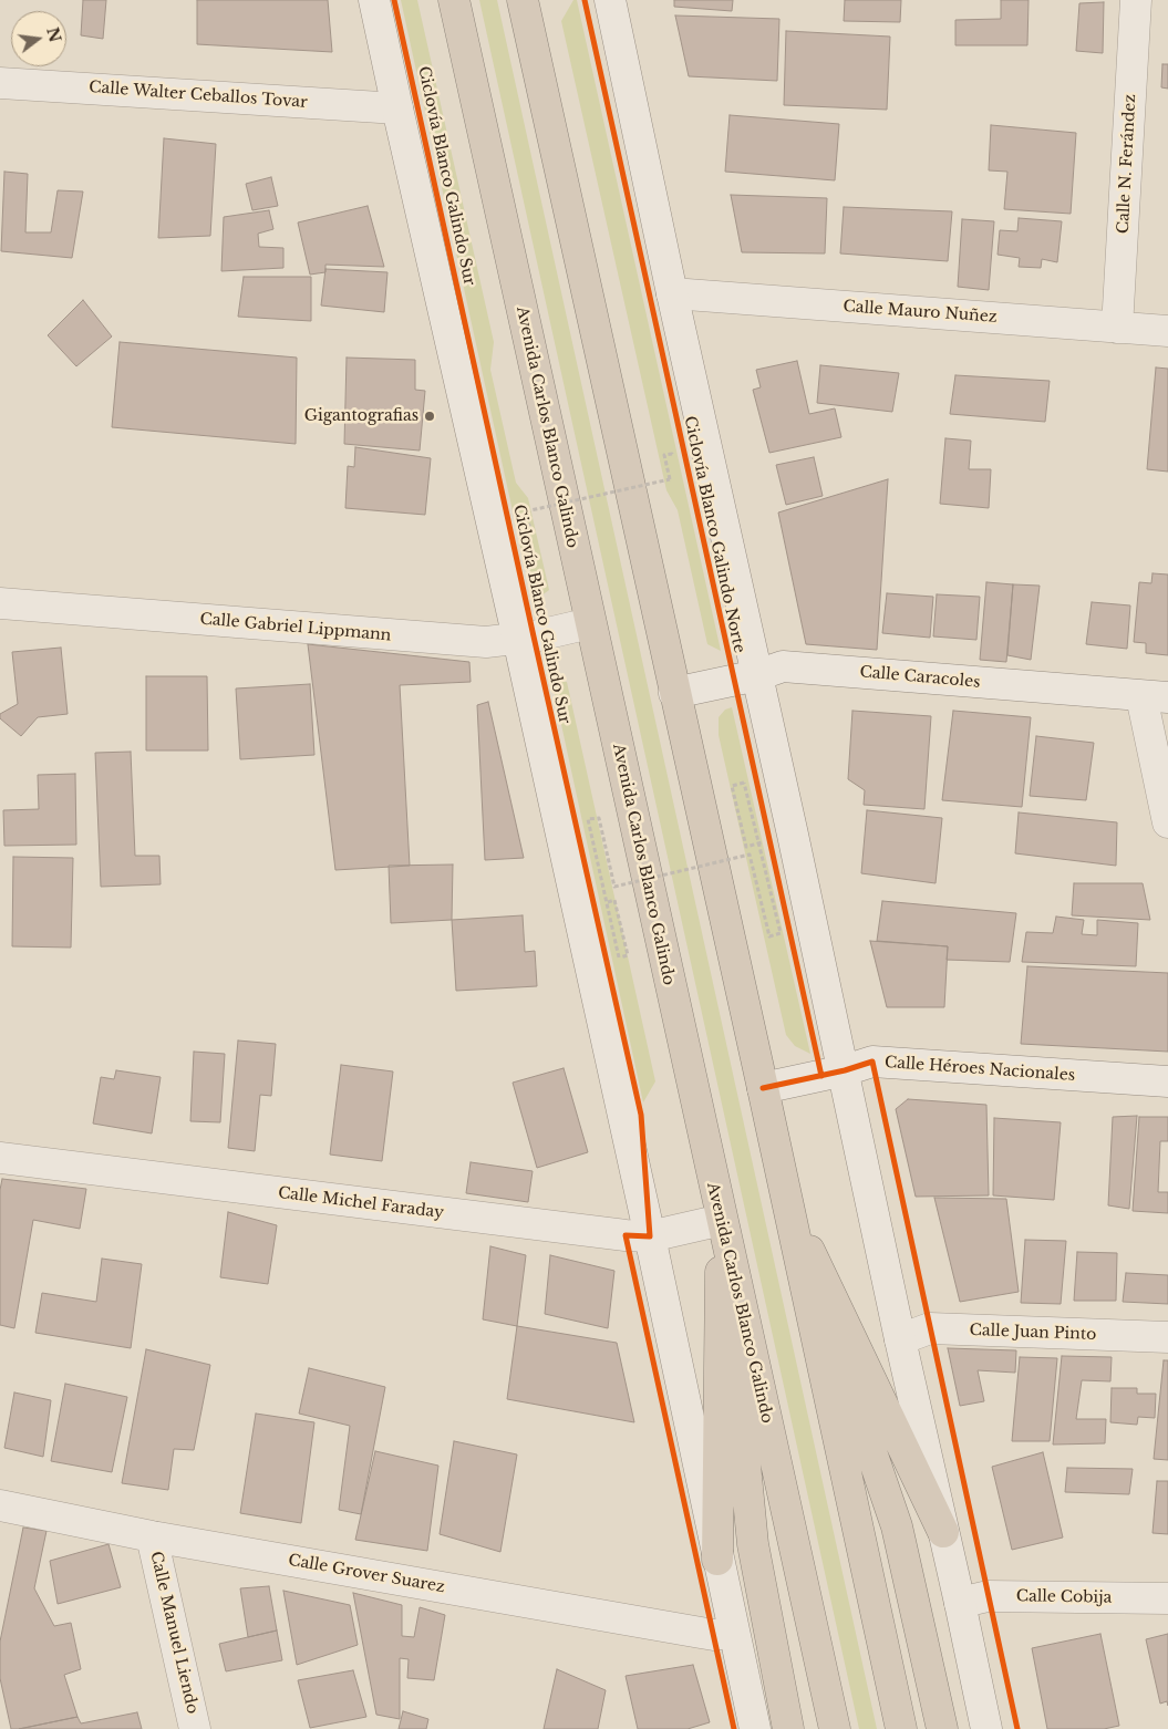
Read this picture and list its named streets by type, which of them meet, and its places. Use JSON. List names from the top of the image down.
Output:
{
  "streets": {
    "highway": ["Avenida Carlos Blanco Galindo"],
    "street": [
      "Calle Walter Ceballos Tovar",
      "Calle N. Ferández",
      "Calle Mauro Nuñez",
      "Calle Gabriel Lippmann",
      "Calle Caracoles",
      "Calle Héroes Nacionales",
      "Calle Michel Faraday",
      "Calle Juan Pinto",
      "Calle Grover Suarez",
      "Calle Cobija",
      "Calle Manuel Liendo"
    ],
    "cycle path": ["Ciclovía Blanco Galindo Sur", "Ciclovía Blanco Galindo Norte"]
  },
  "crossings": [
    ["Calle N. Ferández", "Calle Mauro Nuñez"],
    ["Avenida Carlos Blanco Galindo", "Calle Gabriel Lippmann"],
    ["Avenida Carlos Blanco Galindo", "Calle Michel Faraday"],
    ["Calle Grover Suarez", "Calle Manuel Liendo"]
  ],
  "places": ["Gigantografias"],
  "north": "right"
}
